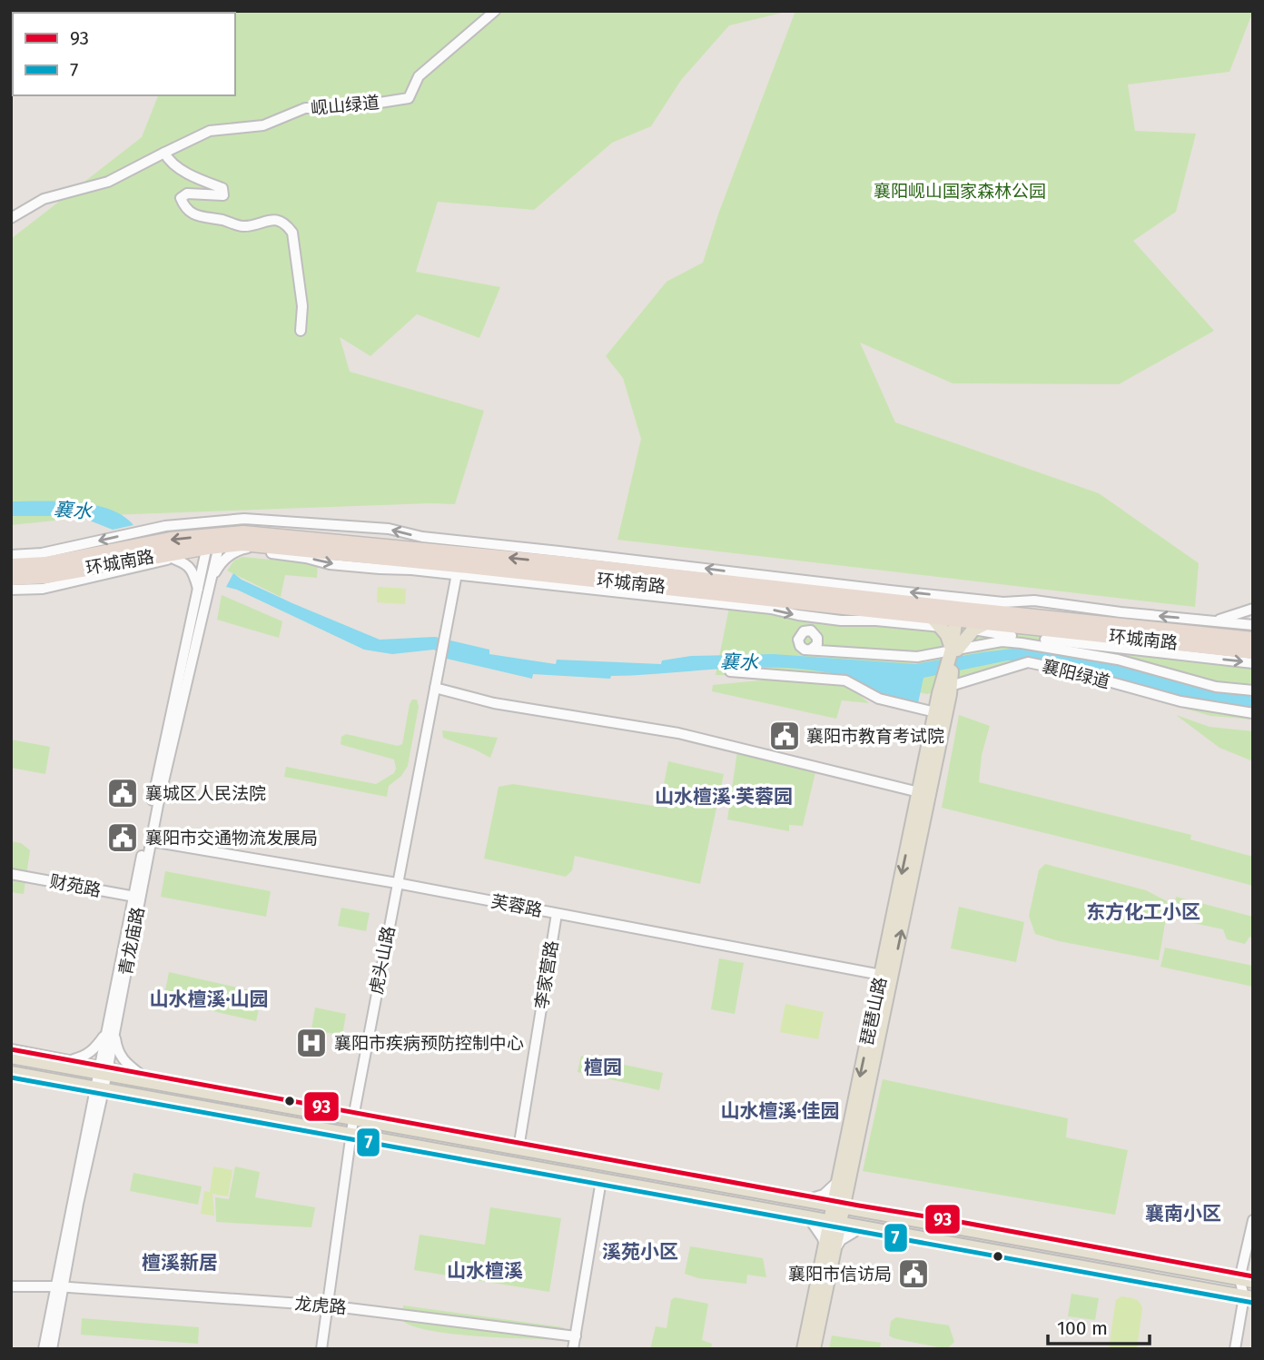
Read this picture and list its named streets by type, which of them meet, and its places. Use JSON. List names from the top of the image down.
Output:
{
  "streets": {
    "highway": ["环城南路"],
    "main road": ["琵琶山路"],
    "street": [
      "岘山绿道",
      "襄阳绿道",
      "财苑路",
      "芙蓉路",
      "青龙庙路",
      "虎头山路",
      "李家营路",
      "龙虎路"
    ]
  },
  "crossings": [
    ["环城南路", "青龙庙路"],
    ["环城南路", "虎头山路"],
    ["襄阳绿道", "琵琶山路"],
    ["财苑路", "青龙庙路"],
    ["芙蓉路", "青龙庙路"],
    ["芙蓉路", "虎头山路"],
    ["芙蓉路", "李家营路"],
    ["芙蓉路", "琵琶山路"],
    ["青龙庙路", "龙虎路"],
    ["虎头山路", "龙虎路"]
  ],
  "districts": [
    "山水檀溪·芙蓉园",
    "东方化工小区",
    "山水檀溪·山园",
    "檀园",
    "山水檀溪·佳园",
    "襄南小区",
    "溪苑小区",
    "檀溪新居",
    "山水檀溪"
  ],
  "water": ["襄水"],
  "parks": ["襄阳岘山国家森林公园"],
  "places": {
    "public building": [
      "襄阳市教育考试院",
      "襄城区人民法院",
      "襄阳市交通物流发展局",
      "襄阳市信访局"
    ],
    "hospital": ["襄阳市疾病预防控制中心"]
  },
  "lines": ["transit line 93", "transit line 7"],
  "legend": ["93", "7"],
  "scale_bar": "100 m"
}
